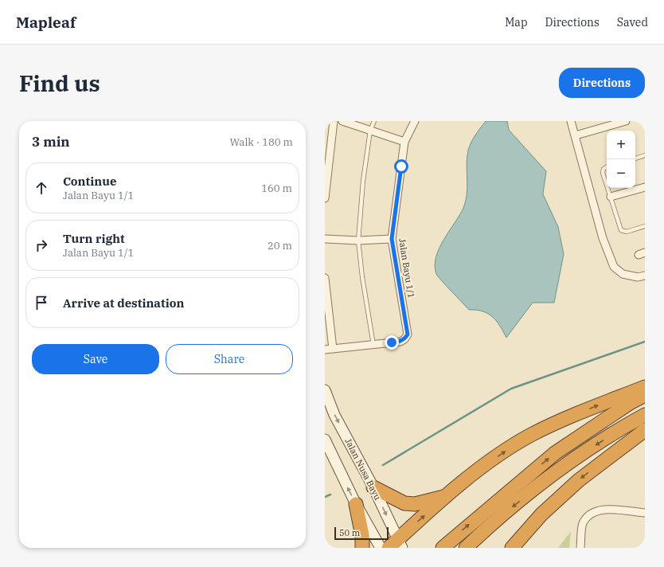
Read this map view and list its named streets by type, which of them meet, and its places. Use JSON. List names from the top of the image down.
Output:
{
  "streets": {
    "main road": ["Jalan Nusa Bayu"],
    "street": ["Jalan Bayu 1/1"]
  },
  "scale_bar": "50 m",
  "page": {
    "header": "Mapleaf",
    "nav": ["Map", "Directions", "Saved"],
    "buttons": [
      "Directions",
      ["Save", "Share"]
    ],
    "title": "Find us",
    "heading": ["3 min", "Walk · 180 m"],
    "map_buttons": ["+", "−"],
    "list": [
      ["Continue", "Jalan Bayu 1/1", "160 m"],
      ["Turn right", "Jalan Bayu 1/1", "20 m"],
      "Arrive at destination"
    ],
    "scale": "50 m"
  }
}
